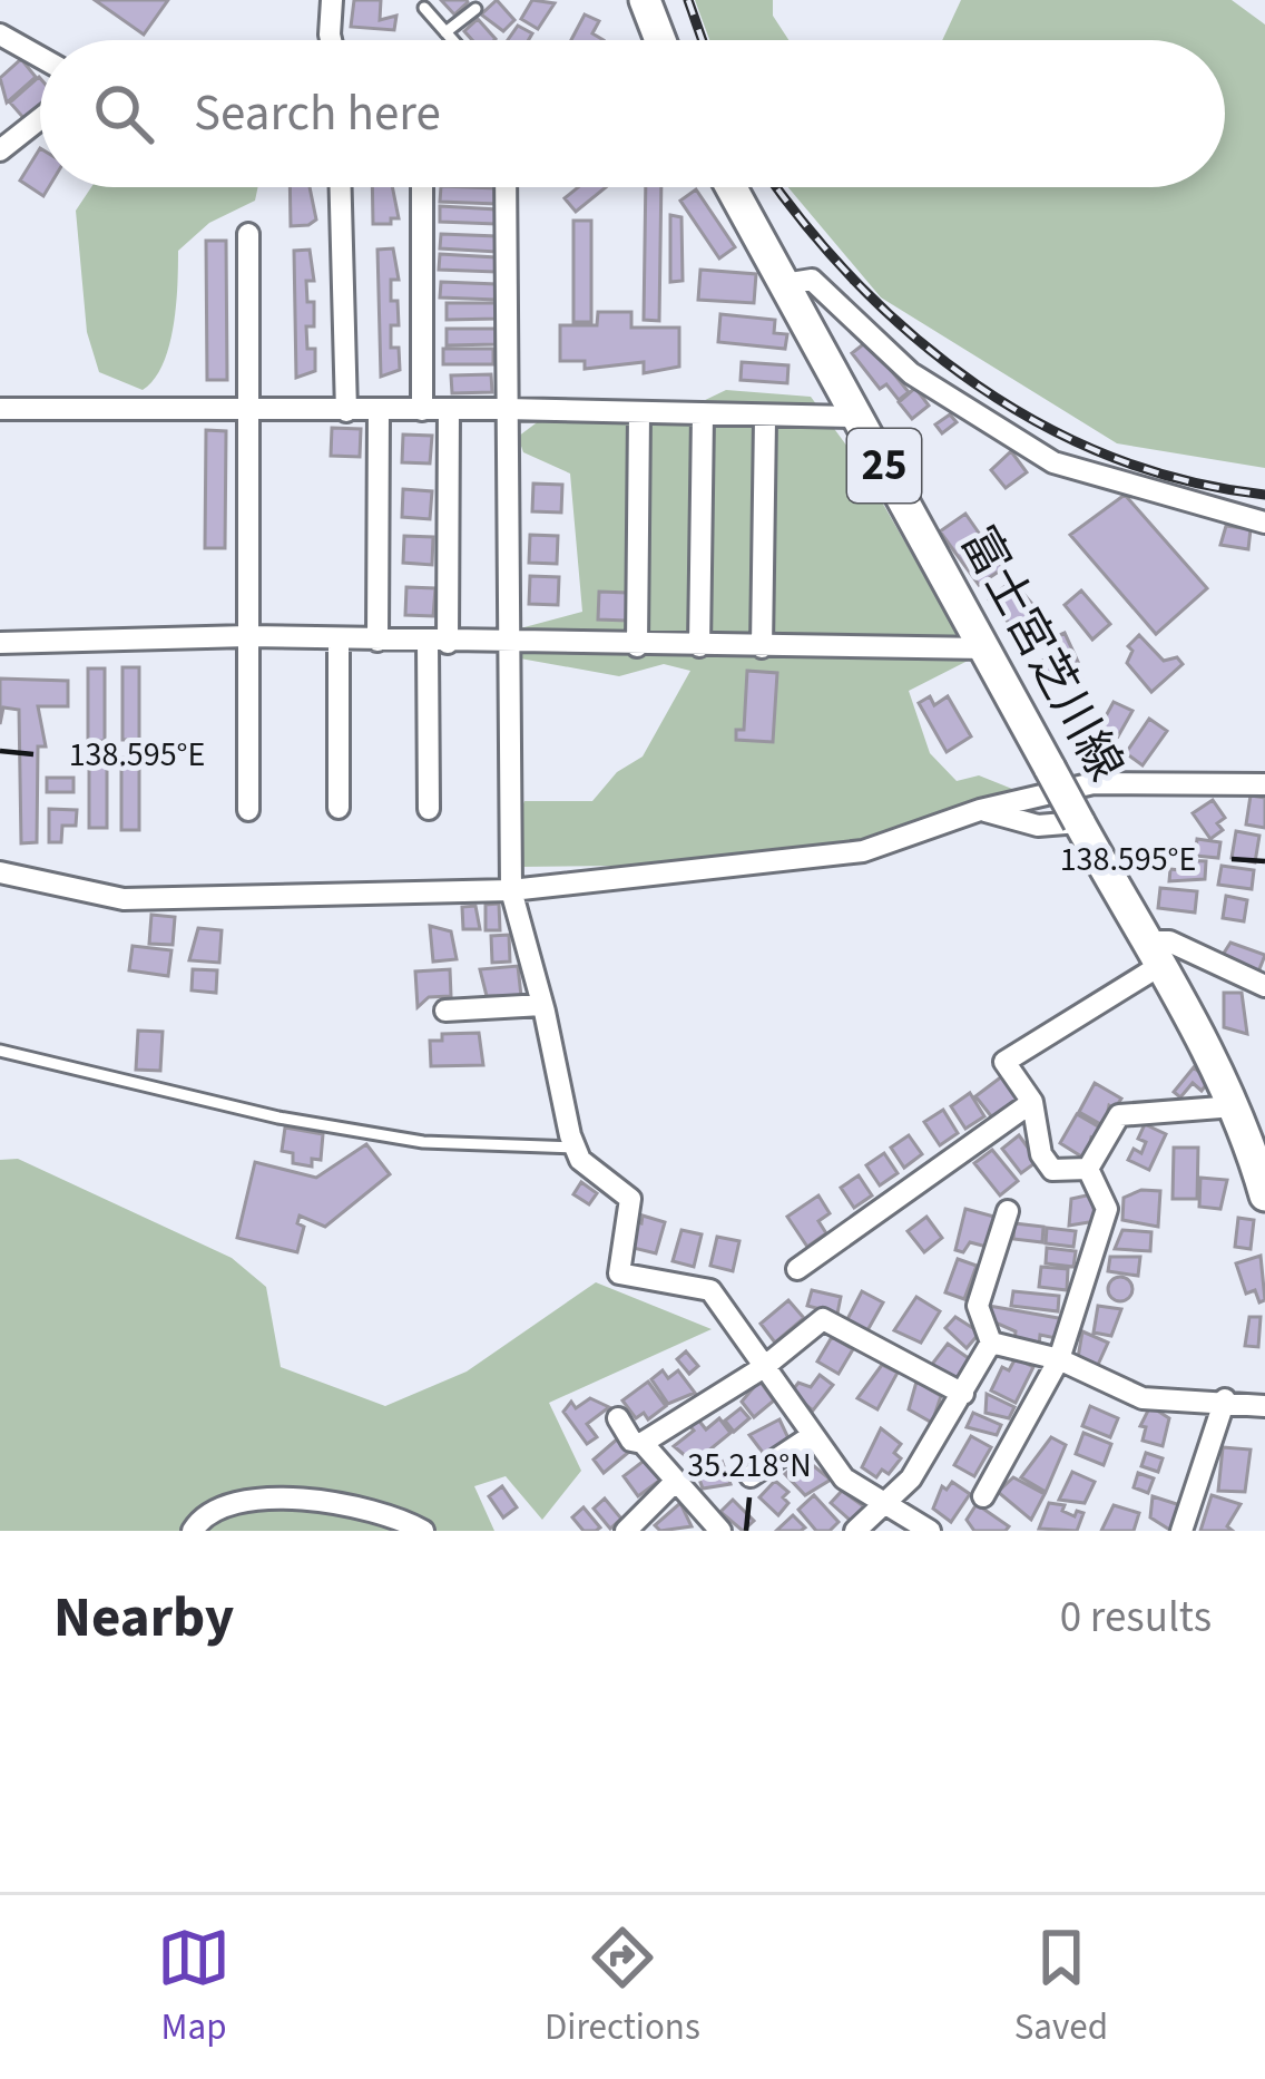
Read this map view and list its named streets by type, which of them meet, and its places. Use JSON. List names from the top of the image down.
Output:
{
  "streets": {
    "main road": ["25", "富士宮芝川線"]
  },
  "page": {
    "search": "Search here",
    "heading": ["Nearby", "0 results"],
    "nav": ["Map", "Directions", "Saved"]
  },
  "coordinates": ["138.595°E", "35.218°N"]
}
